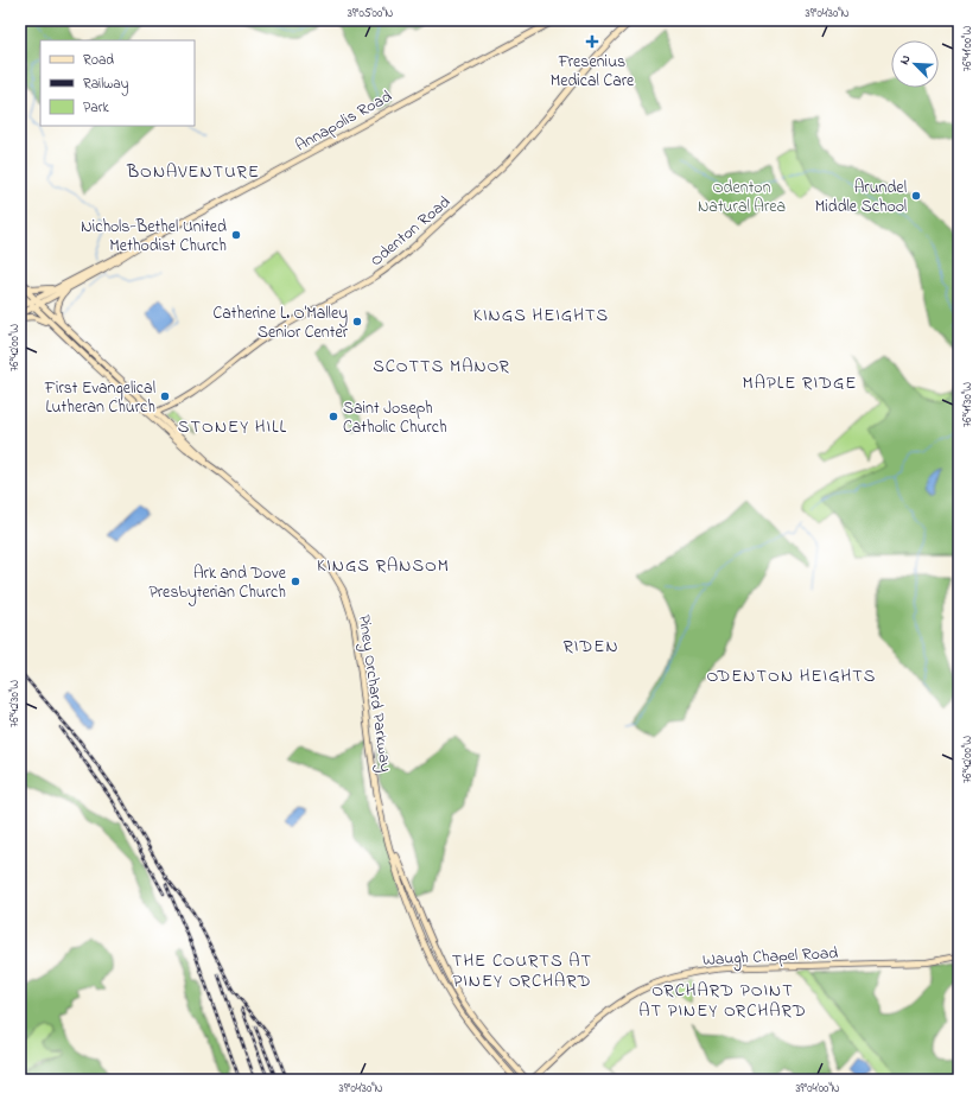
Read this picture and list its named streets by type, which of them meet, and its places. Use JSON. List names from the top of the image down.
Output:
{
  "streets": {
    "main road": [
      "Annapolis Road",
      "Odenton Road",
      "Piney Orchard Parkway",
      "Waugh Chapel Road"
    ]
  },
  "crossings": [
    ["Annapolis Road", "Piney Orchard Parkway"],
    ["Odenton Road", "Piney Orchard Parkway"]
  ],
  "districts": [
    "BONAVENTURE",
    "KINGS HEIGHTS",
    "SCOTTS MANOR",
    "MAPLE RIDGE",
    "STONEY HILL",
    "KINGS RANSOM",
    "RIDEN",
    "ODENTON HEIGHTS",
    "THE COURTS AT PINEY ORCHARD",
    "ORCHARD POINT AT PINEY ORCHARD"
  ],
  "parks": ["Odenton Natural Area"],
  "places": {
    "health": ["Fresenius Medical Care"],
    "other": [
      "Arundel Middle School",
      "Nichols-Bethel United Methodist Church",
      "Catherine L. O'Malley Senior Center",
      "First Evangelical Lutheran Church",
      "Saint Joseph Catholic Church",
      "Ark and Dove Presbyterian Church"
    ]
  },
  "legend": ["Road", "Railway", "Park"],
  "north": "top left",
  "coordinates": [
    "39°05'00\"N",
    "39°04'30\"N",
    "76°41'00\"W",
    "76°42'00\"W",
    "76°41'30\"W",
    "76°42'30\"W",
    "39°04'00\"N"
  ]
}
